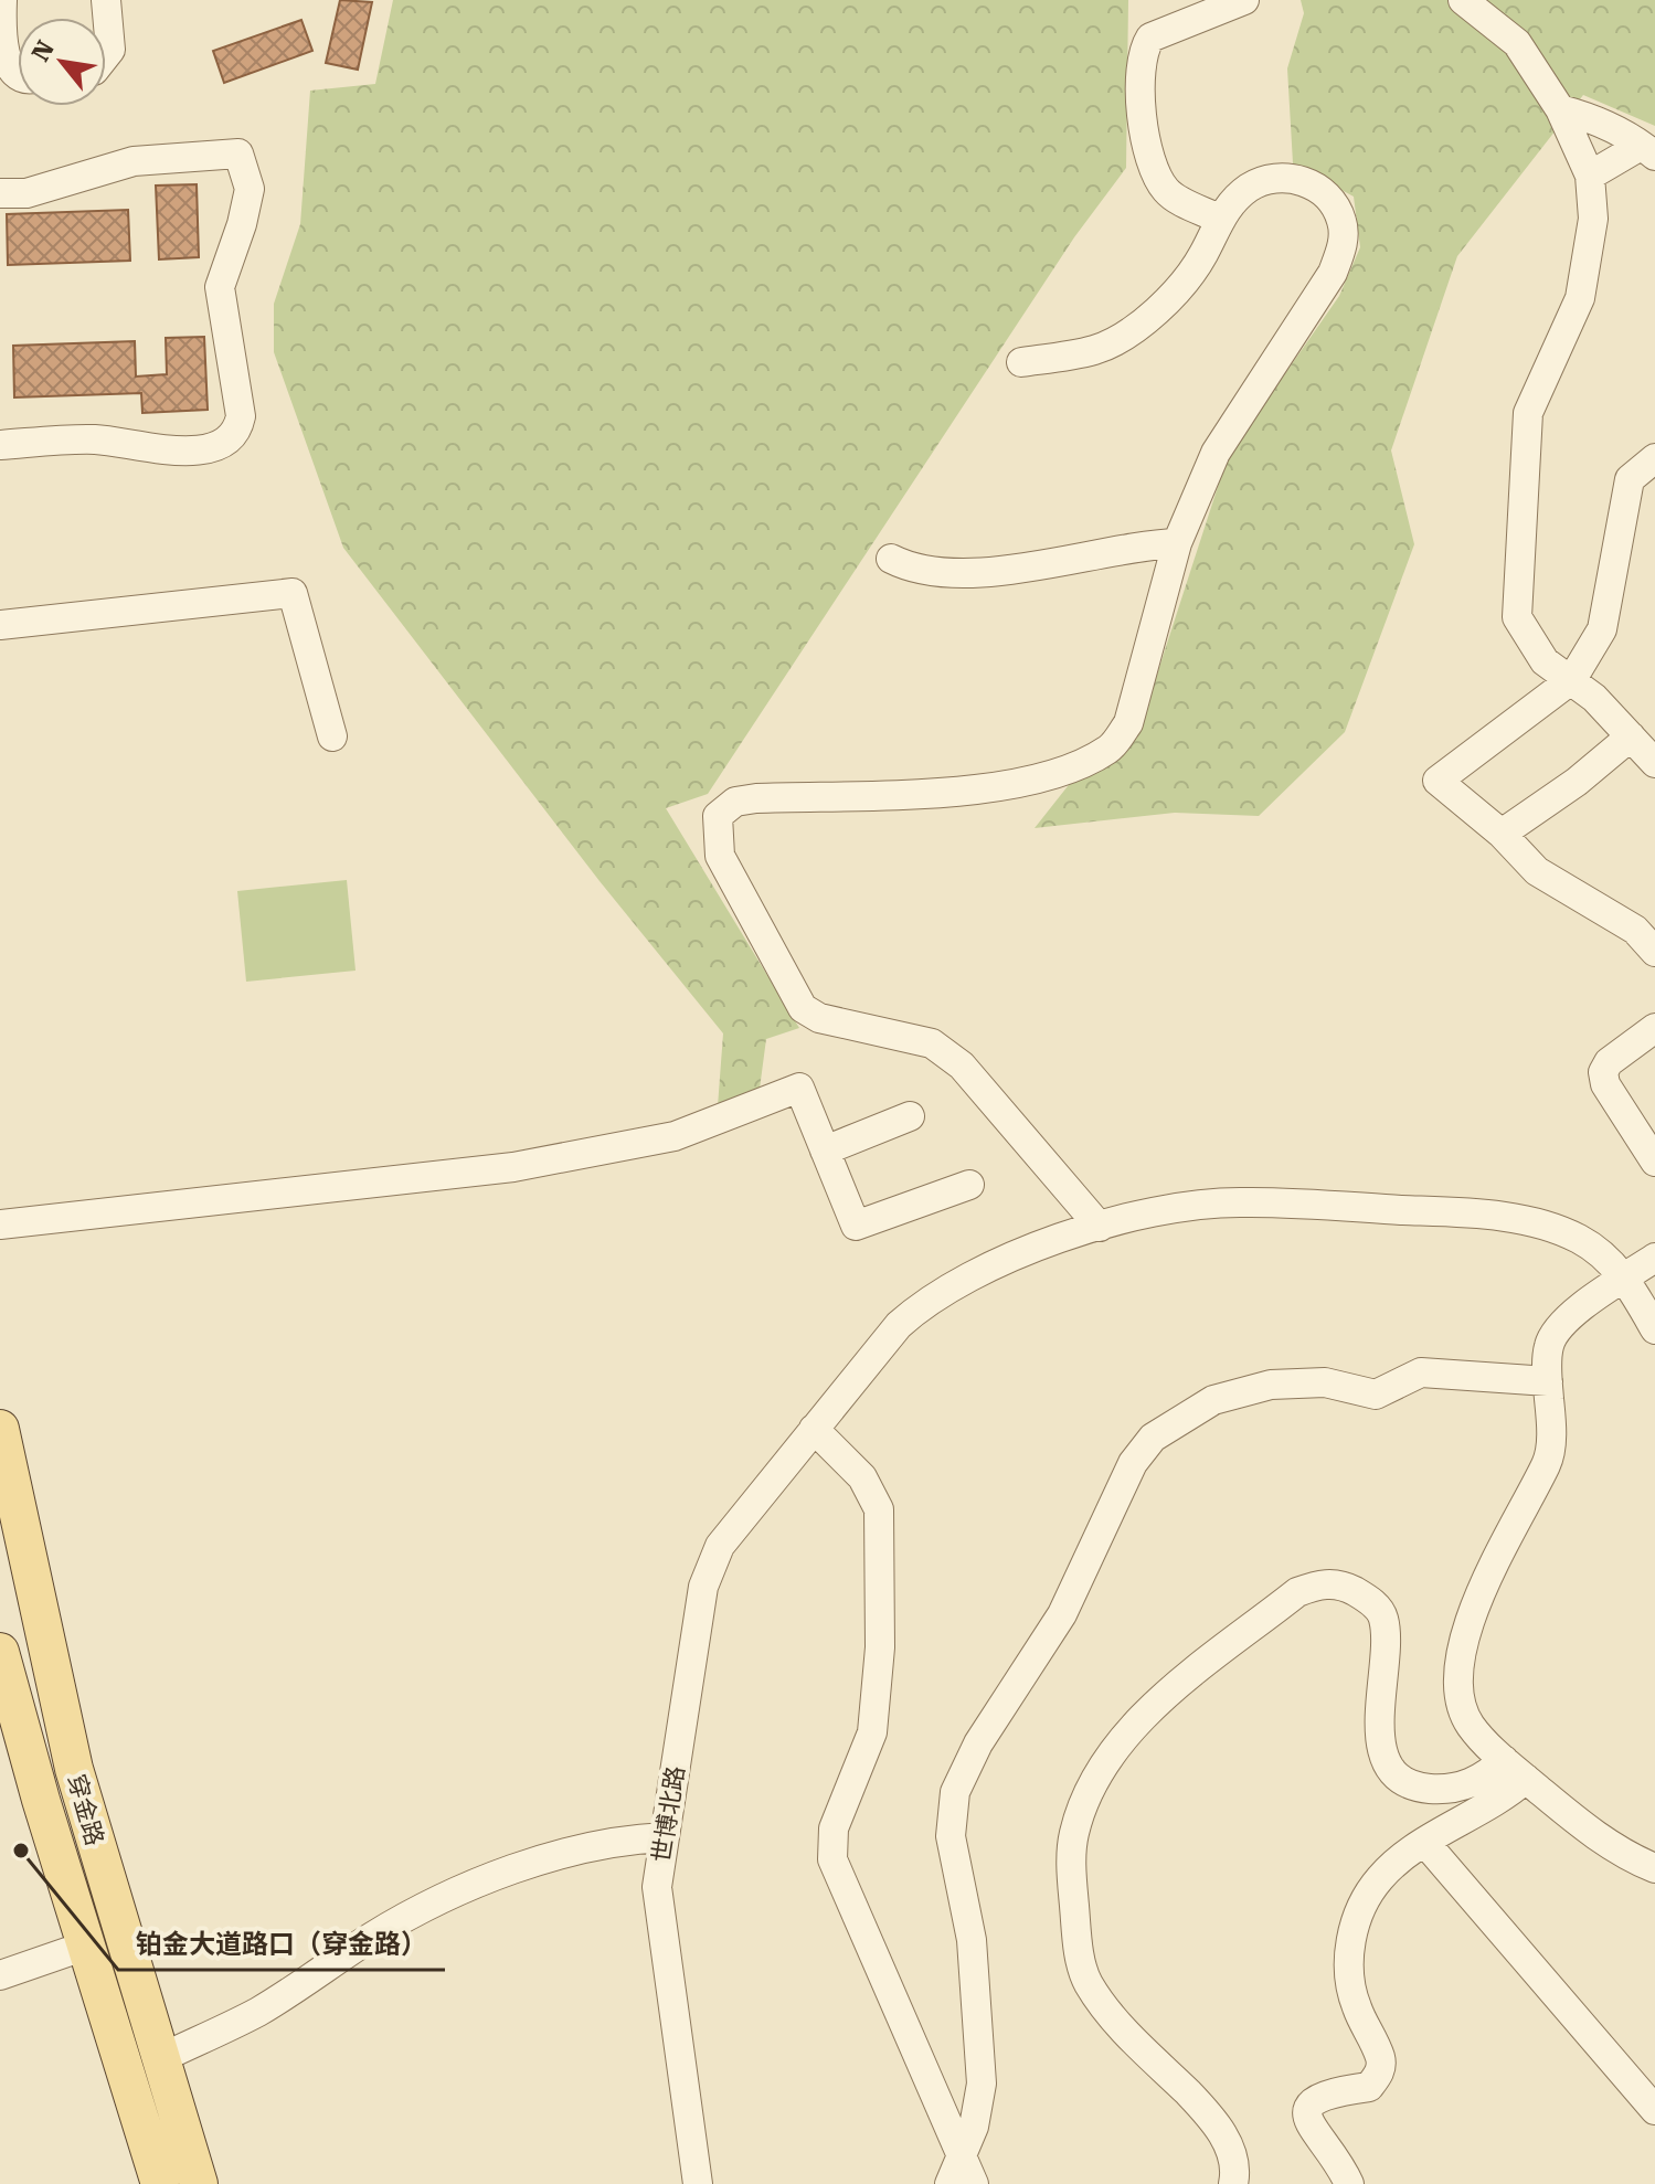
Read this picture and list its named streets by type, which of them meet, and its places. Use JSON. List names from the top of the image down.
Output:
{
  "streets": {
    "main road": ["穿金路"],
    "street": ["世博北路"]
  },
  "places": ["铂金大道路口（穿金路）"],
  "north": "top left"
}
